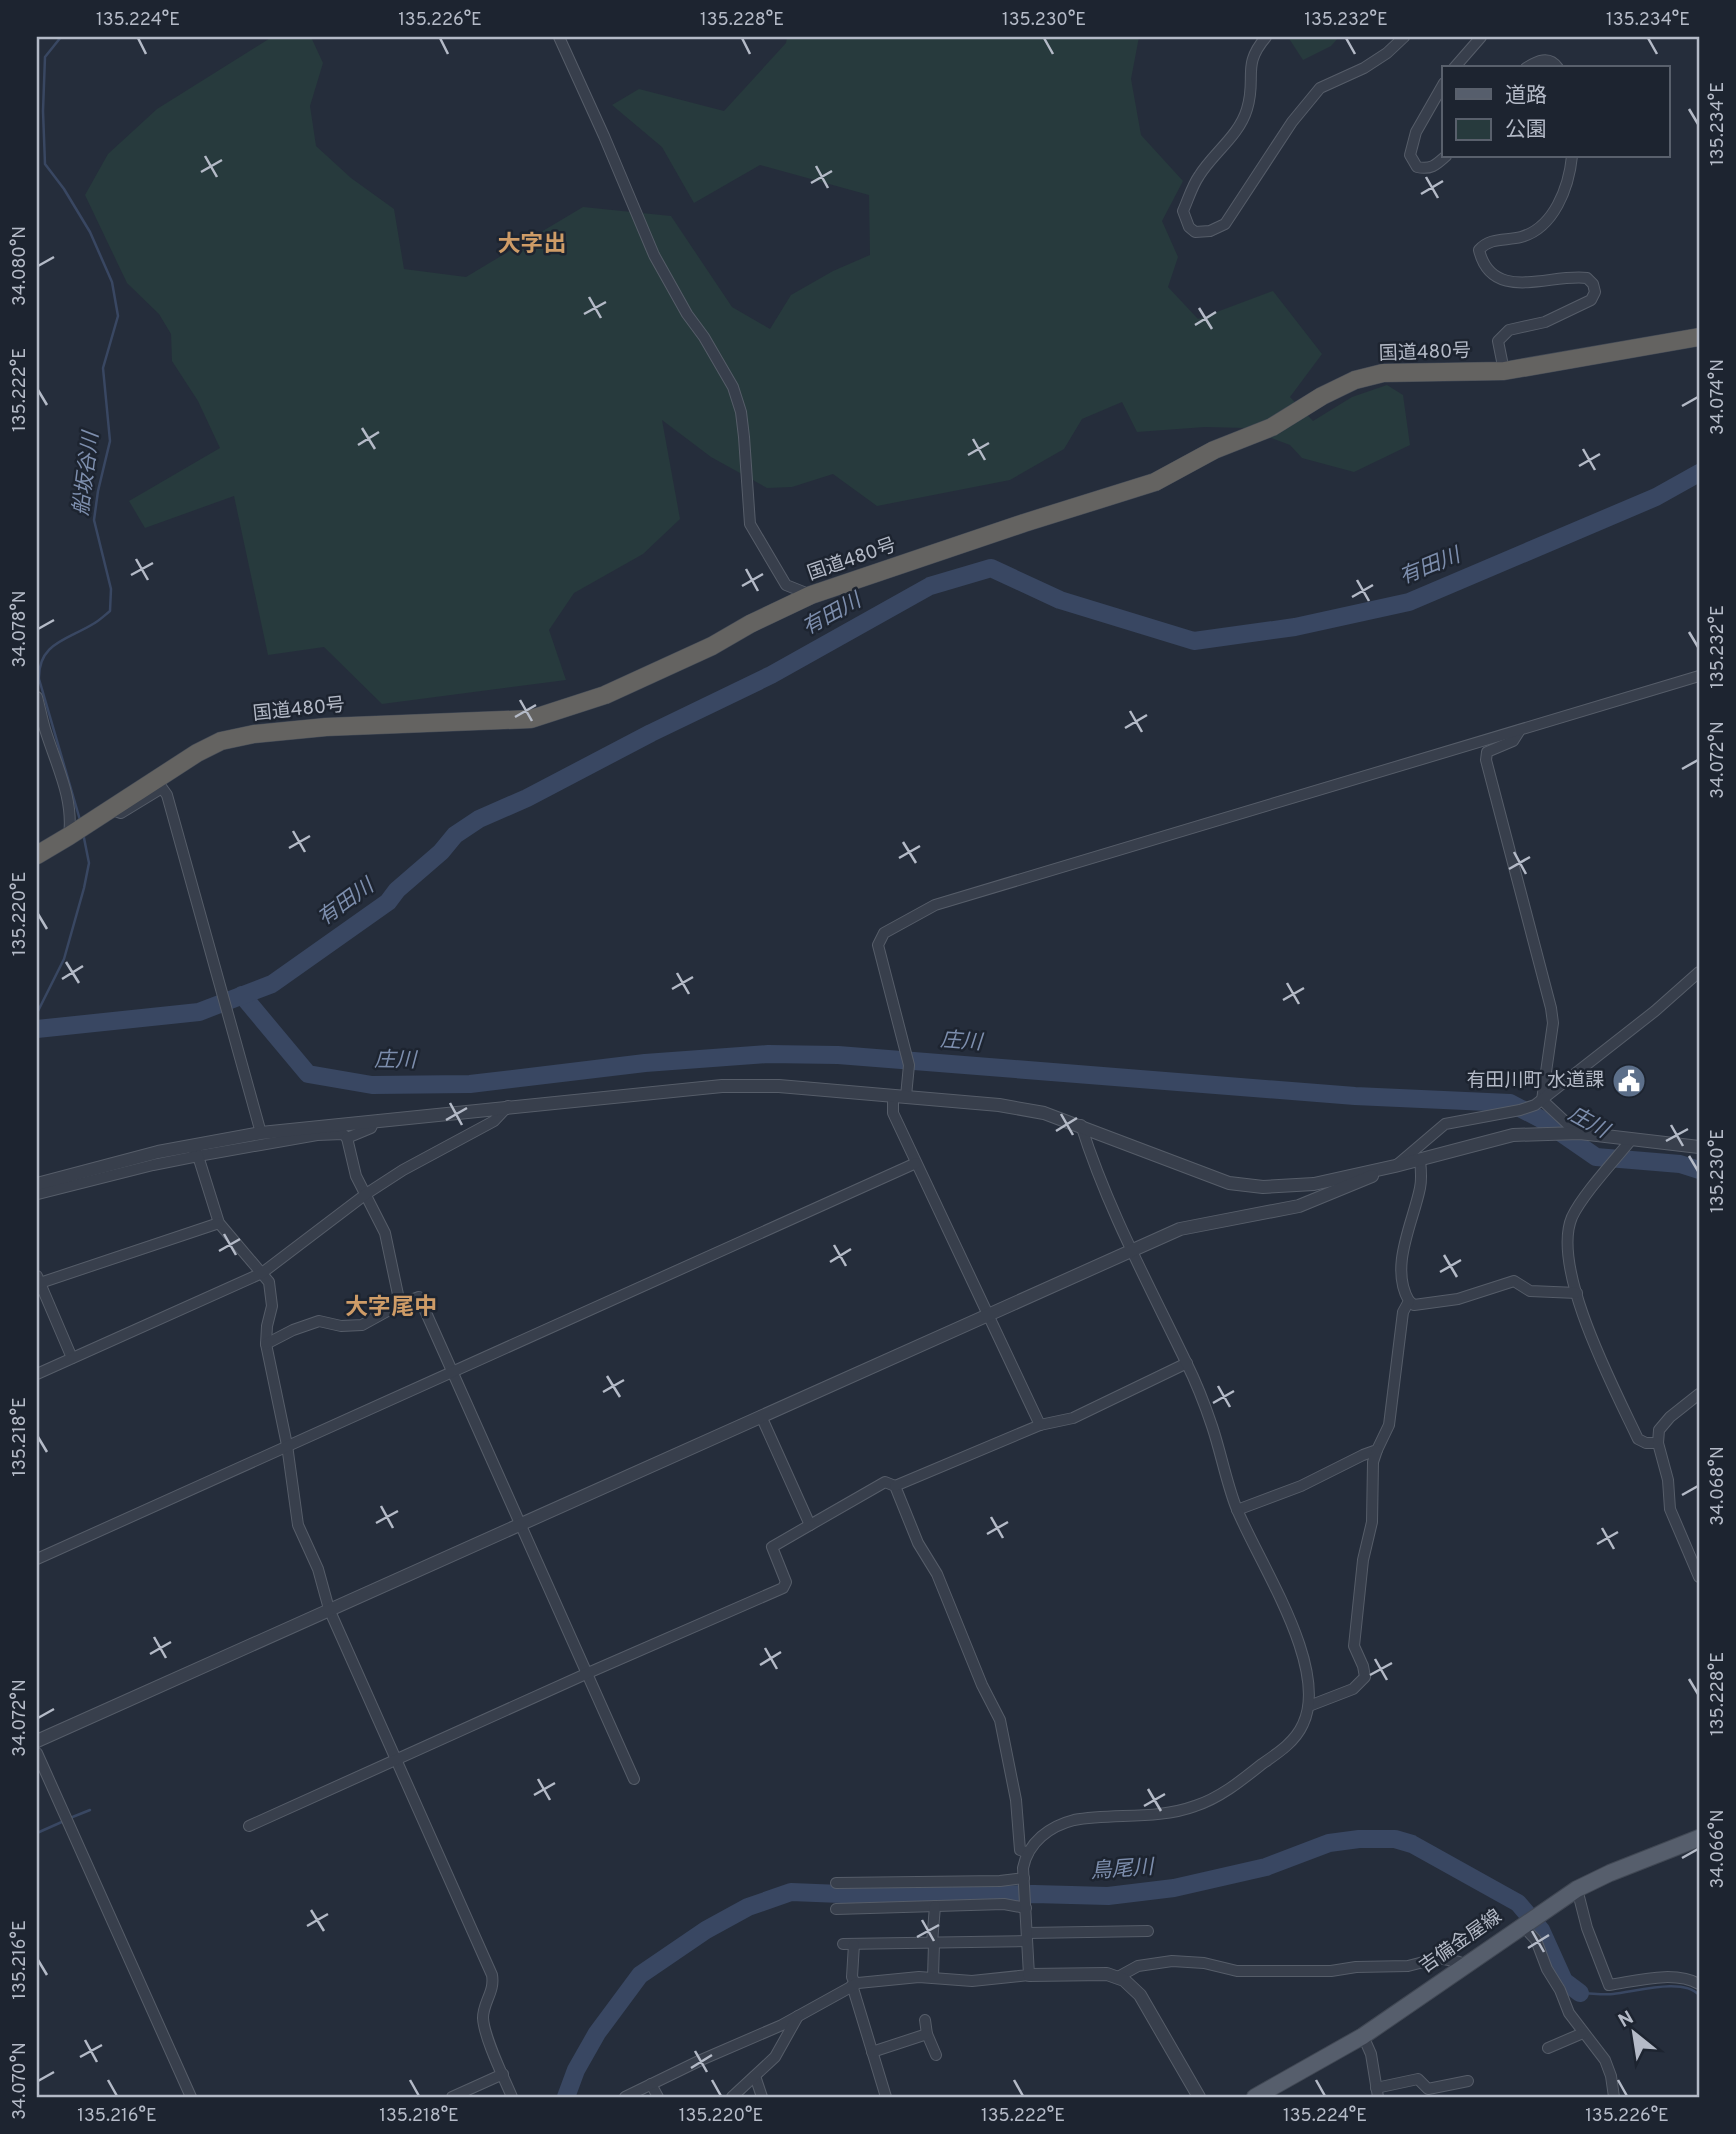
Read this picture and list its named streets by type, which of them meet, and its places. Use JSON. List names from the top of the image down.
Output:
{
  "streets": {
    "highway": ["国道480号"],
    "main road": ["吉備金屋線"]
  },
  "districts": ["大字出", "大字尾中"],
  "water": [
    "船坂谷川",
    "有田川",
    "庄川",
    "鳥尾川"
  ],
  "places": {
    "public building": ["有田川町 水道課"]
  },
  "legend": ["道路", "公園"],
  "north": "top left",
  "coordinates": [
    "135.224°E",
    "135.226°E",
    "135.228°E",
    "135.230°E",
    "135.232°E",
    "135.234°E",
    "34.080°N",
    "135.222°E",
    "34.074°N",
    "34.078°N",
    "34.072°N",
    "135.220°E",
    "135.218°E",
    "34.068°N",
    "34.066°N",
    "135.216°E",
    "34.070°N"
  ]
}
